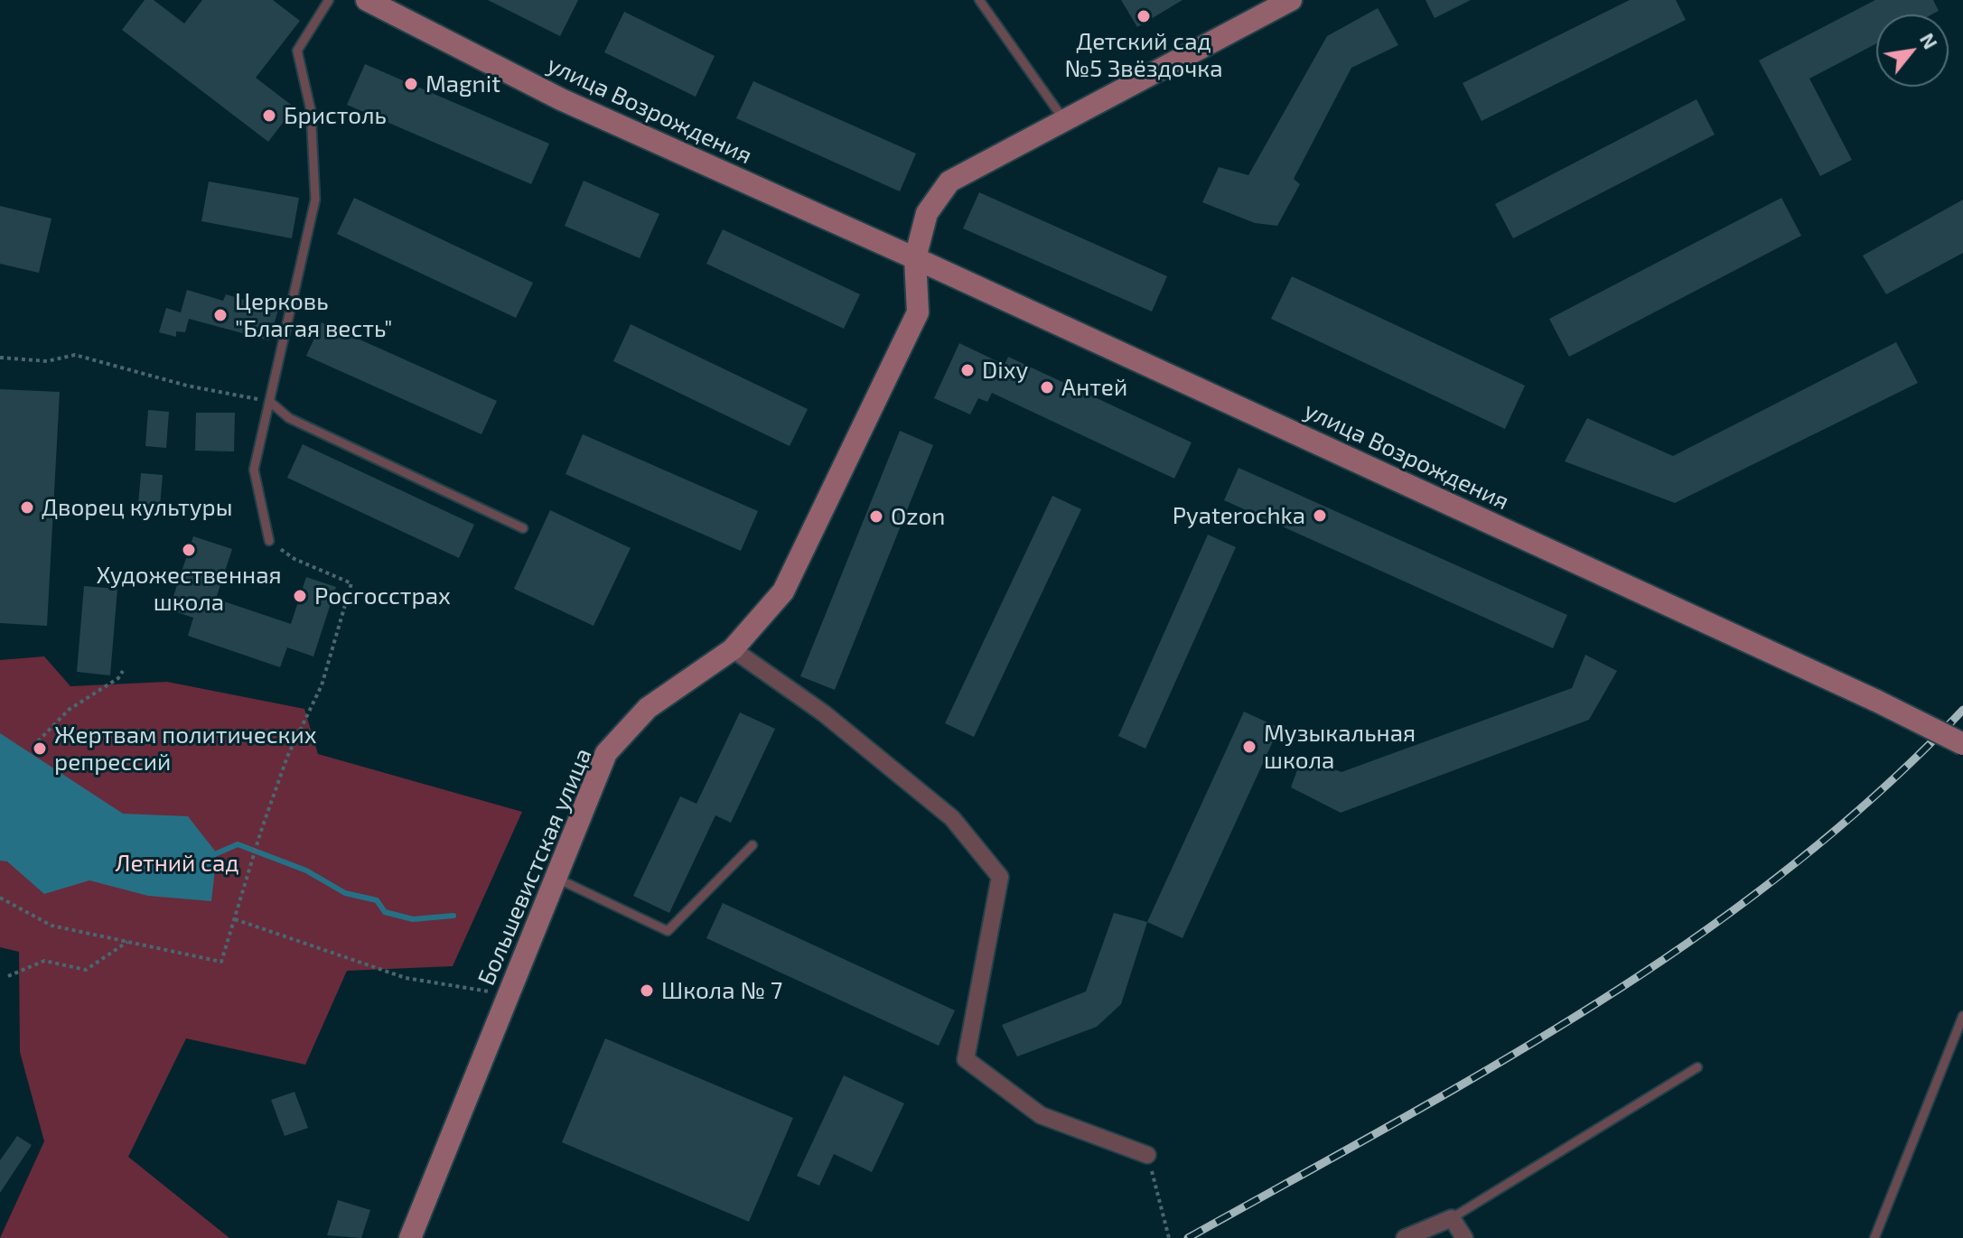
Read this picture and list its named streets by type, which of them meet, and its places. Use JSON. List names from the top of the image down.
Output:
{
  "streets": {
    "main road": ["улица Возрождения", "Большевистская улица"]
  },
  "crossings": [
    ["улица Возрождения", "Большевистская улица"]
  ],
  "parks": ["Летний сад"],
  "places": [
    "Детский сад №5 Звёздочка",
    "Magnit",
    "Бристоль",
    "Церковь \"Благая весть\"",
    "Dixy",
    "Антей",
    "Дворец культуры",
    "Pyaterochka",
    "Ozon",
    "Художественная школа",
    "Росгосстрах",
    "Музыкальная школа",
    "Жертвам политических репрессий",
    "Школа № 7"
  ],
  "north": "top right"
}
